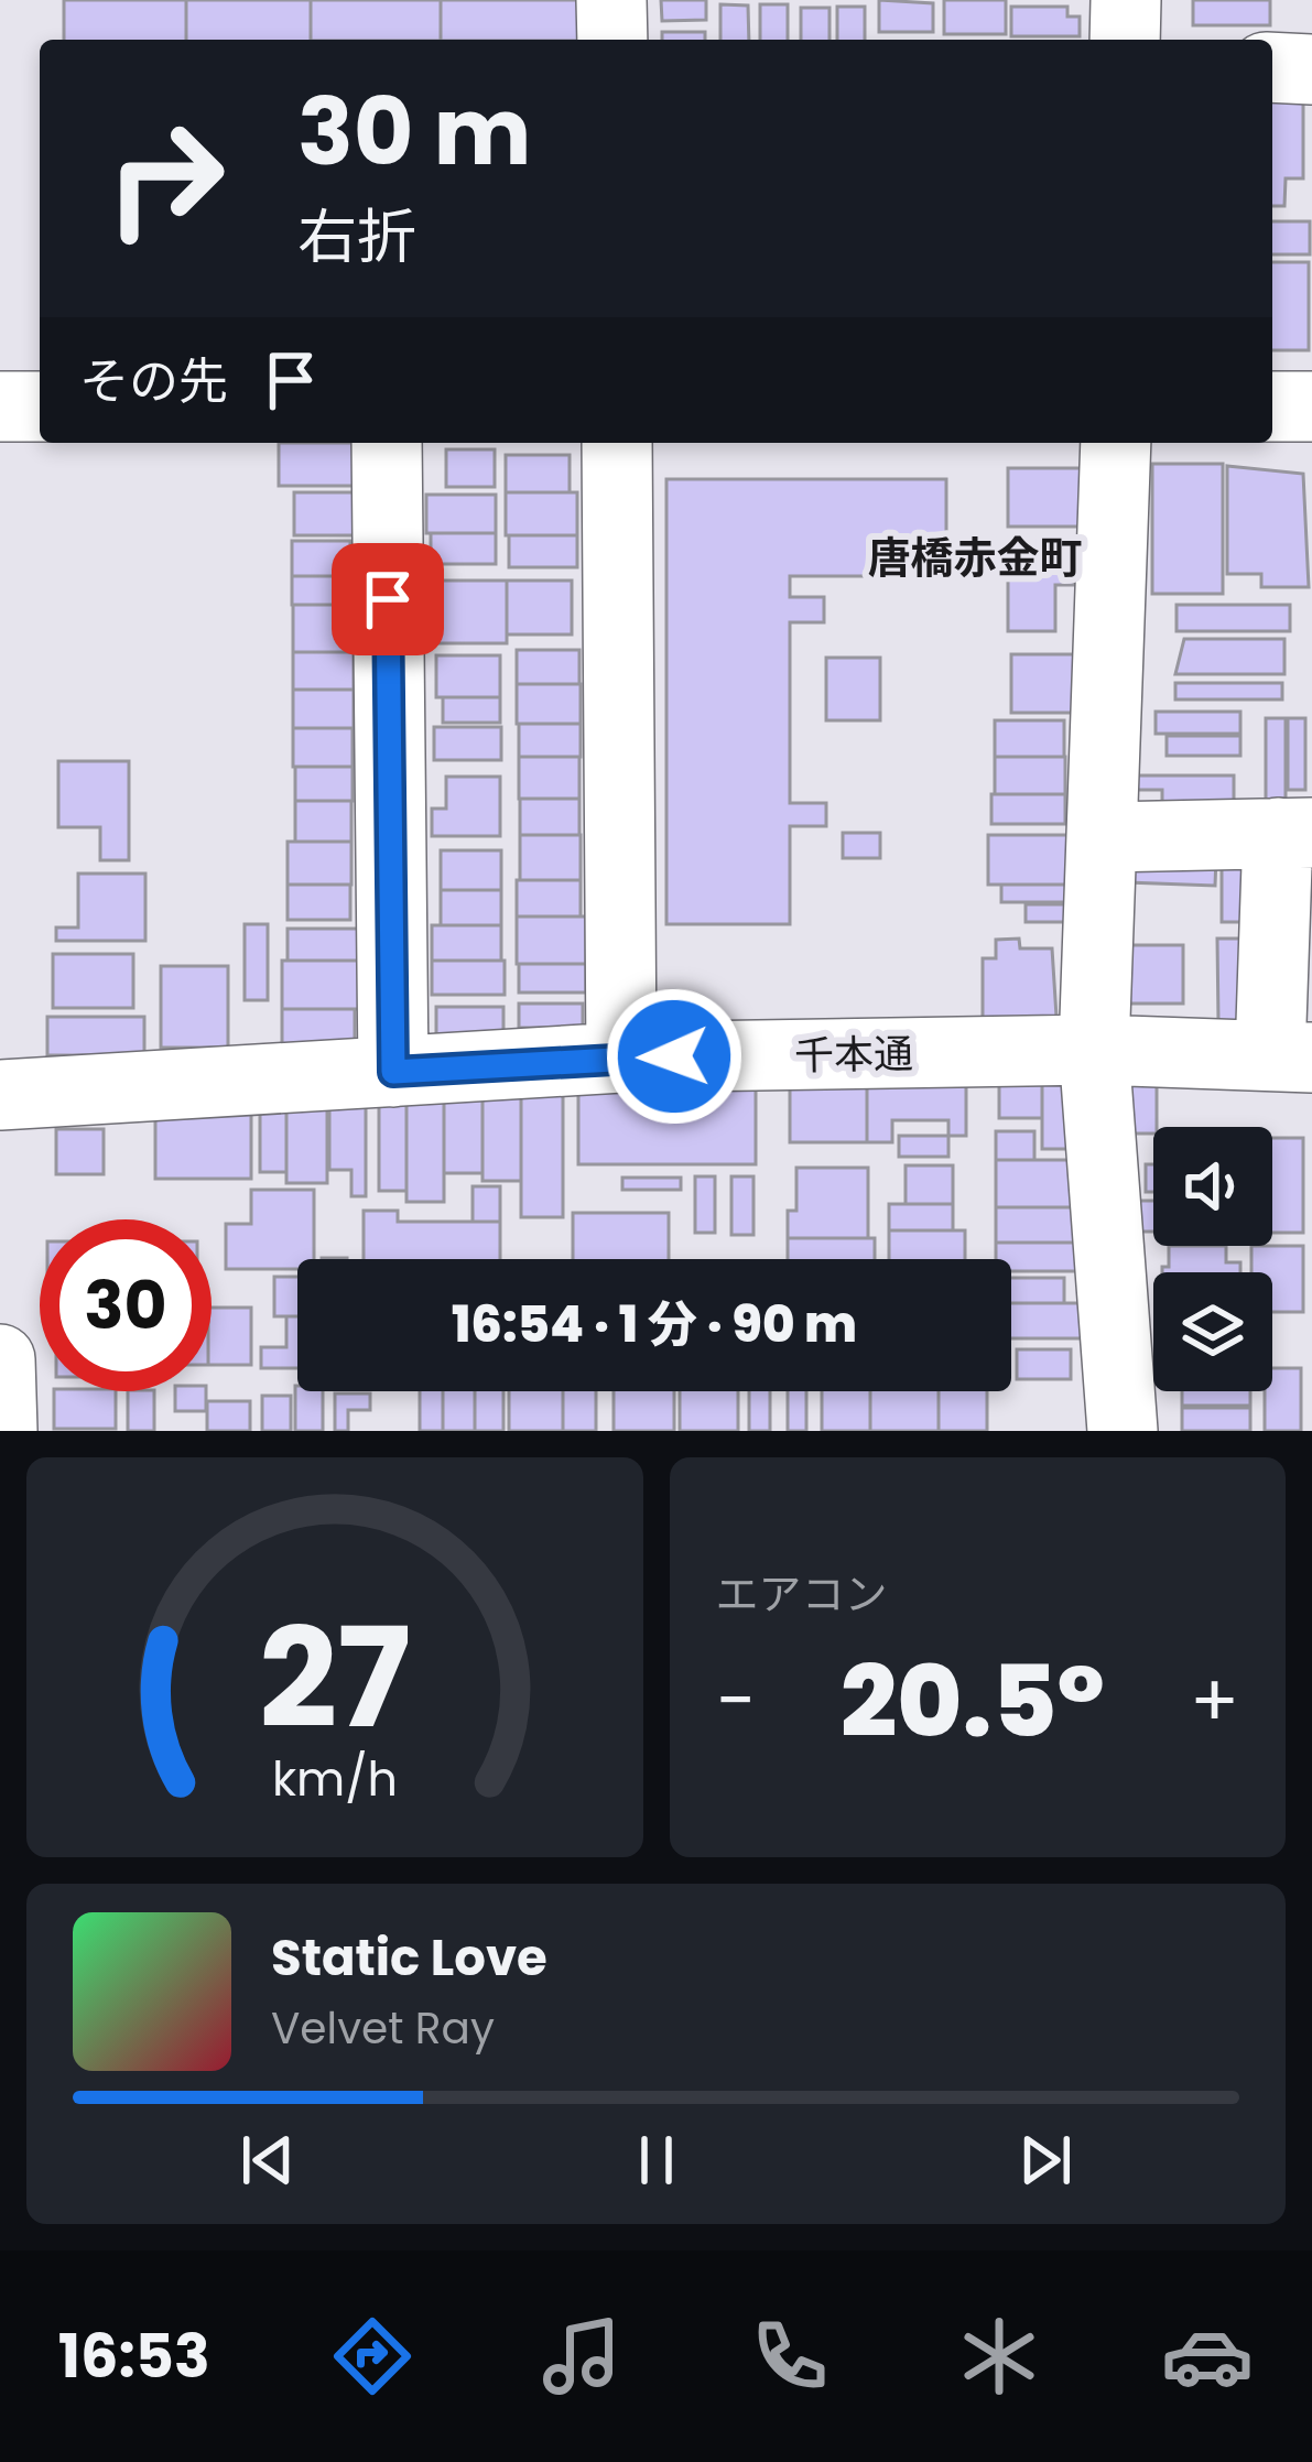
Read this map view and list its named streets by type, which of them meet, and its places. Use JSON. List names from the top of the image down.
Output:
{
  "streets": {
    "street": ["千本通"]
  },
  "districts": ["唐橋赤金町"],
  "page": {
    "turn": ["30 m", "右折"],
    "then": "その先",
    "limit": "30",
    "trip": "16:54 · 1 分 · 90 m",
    "tile": "エアコン",
    "heat": ["−", "20.5°", "+"],
    "song": ["Static Love", "Velvet Ray"],
    "tabs": "16:53",
    "gauge": ["27", "km/h"]
  }
}
